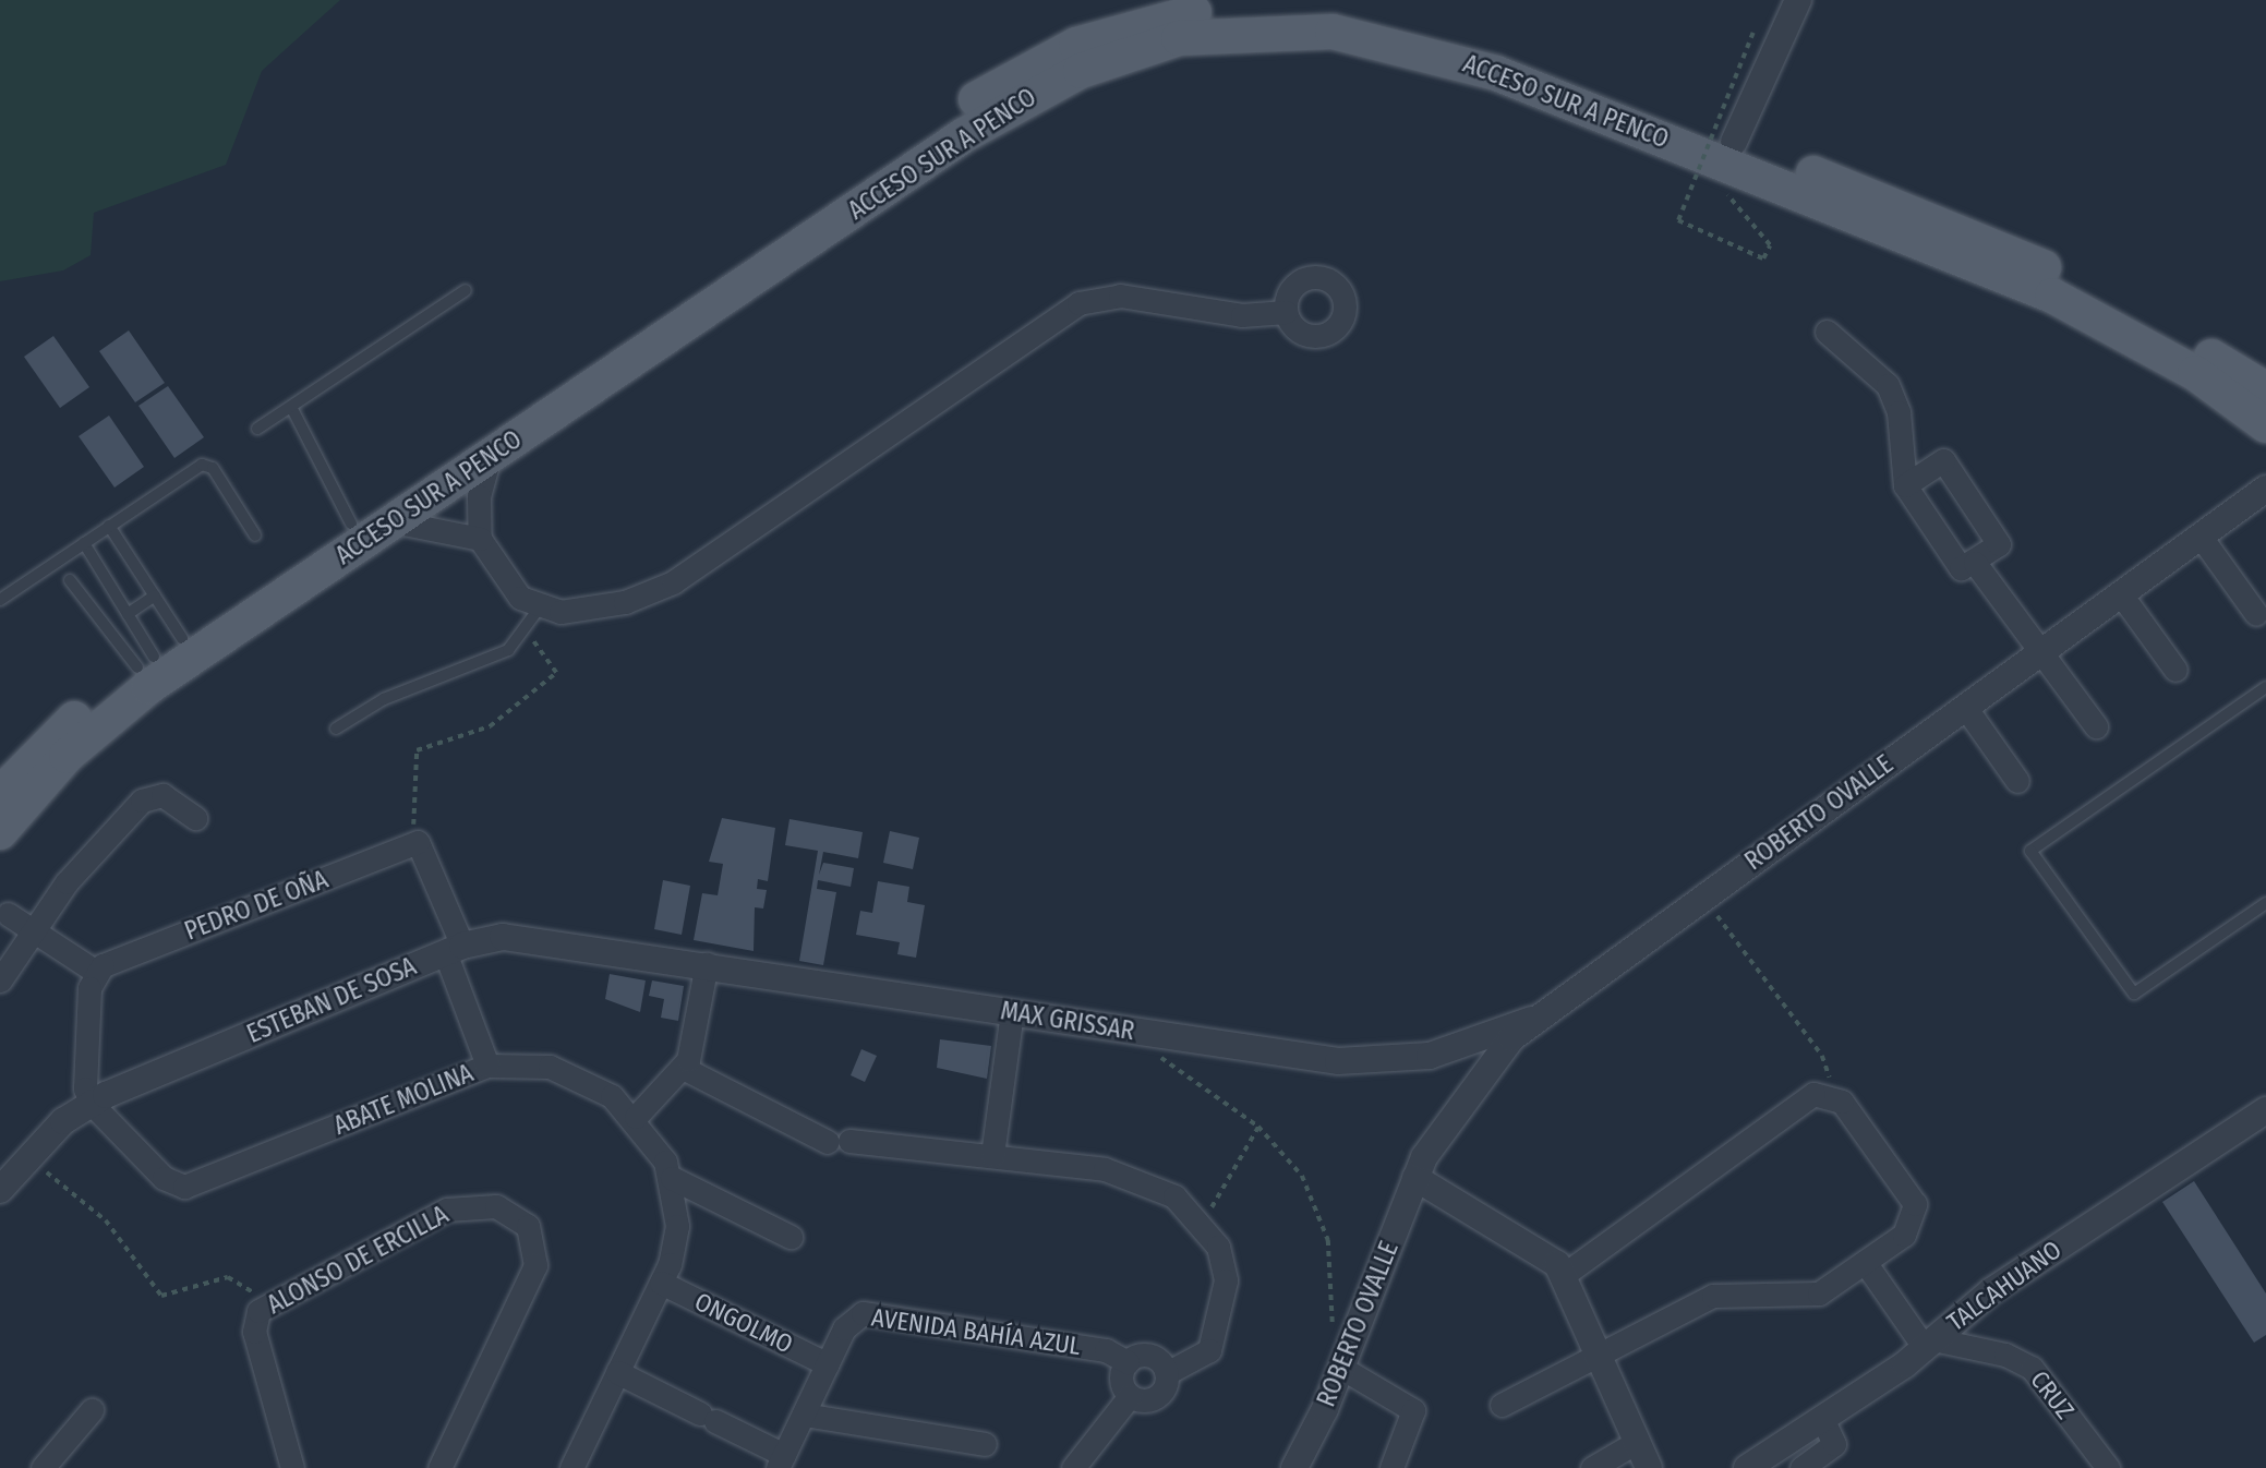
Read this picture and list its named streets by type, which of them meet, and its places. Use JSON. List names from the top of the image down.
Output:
{
  "streets": {
    "main road": ["ACCESO SUR A PENCO"],
    "street": [
      "ROBERTO OVALLE",
      "PEDRO DE OÑA",
      "ESTEBAN DE SOSA",
      "MAX GRISSAR",
      "ABATE MOLINA",
      "ALONSO DE ERCILLA",
      "TALCAHUANO",
      "ONGOLMO",
      "AVENIDA BAHÍA AZUL",
      "CRUZ"
    ]
  },
  "crossings": [
    ["ROBERTO OVALLE", "MAX GRISSAR"],
    ["PEDRO DE OÑA", "ESTEBAN DE SOSA"],
    ["ESTEBAN DE SOSA", "MAX GRISSAR"],
    ["ESTEBAN DE SOSA", "ABATE MOLINA"],
    ["ABATE MOLINA", "ONGOLMO"],
    ["TALCAHUANO", "CRUZ"],
    ["ONGOLMO", "AVENIDA BAHÍA AZUL"]
  ]
}
